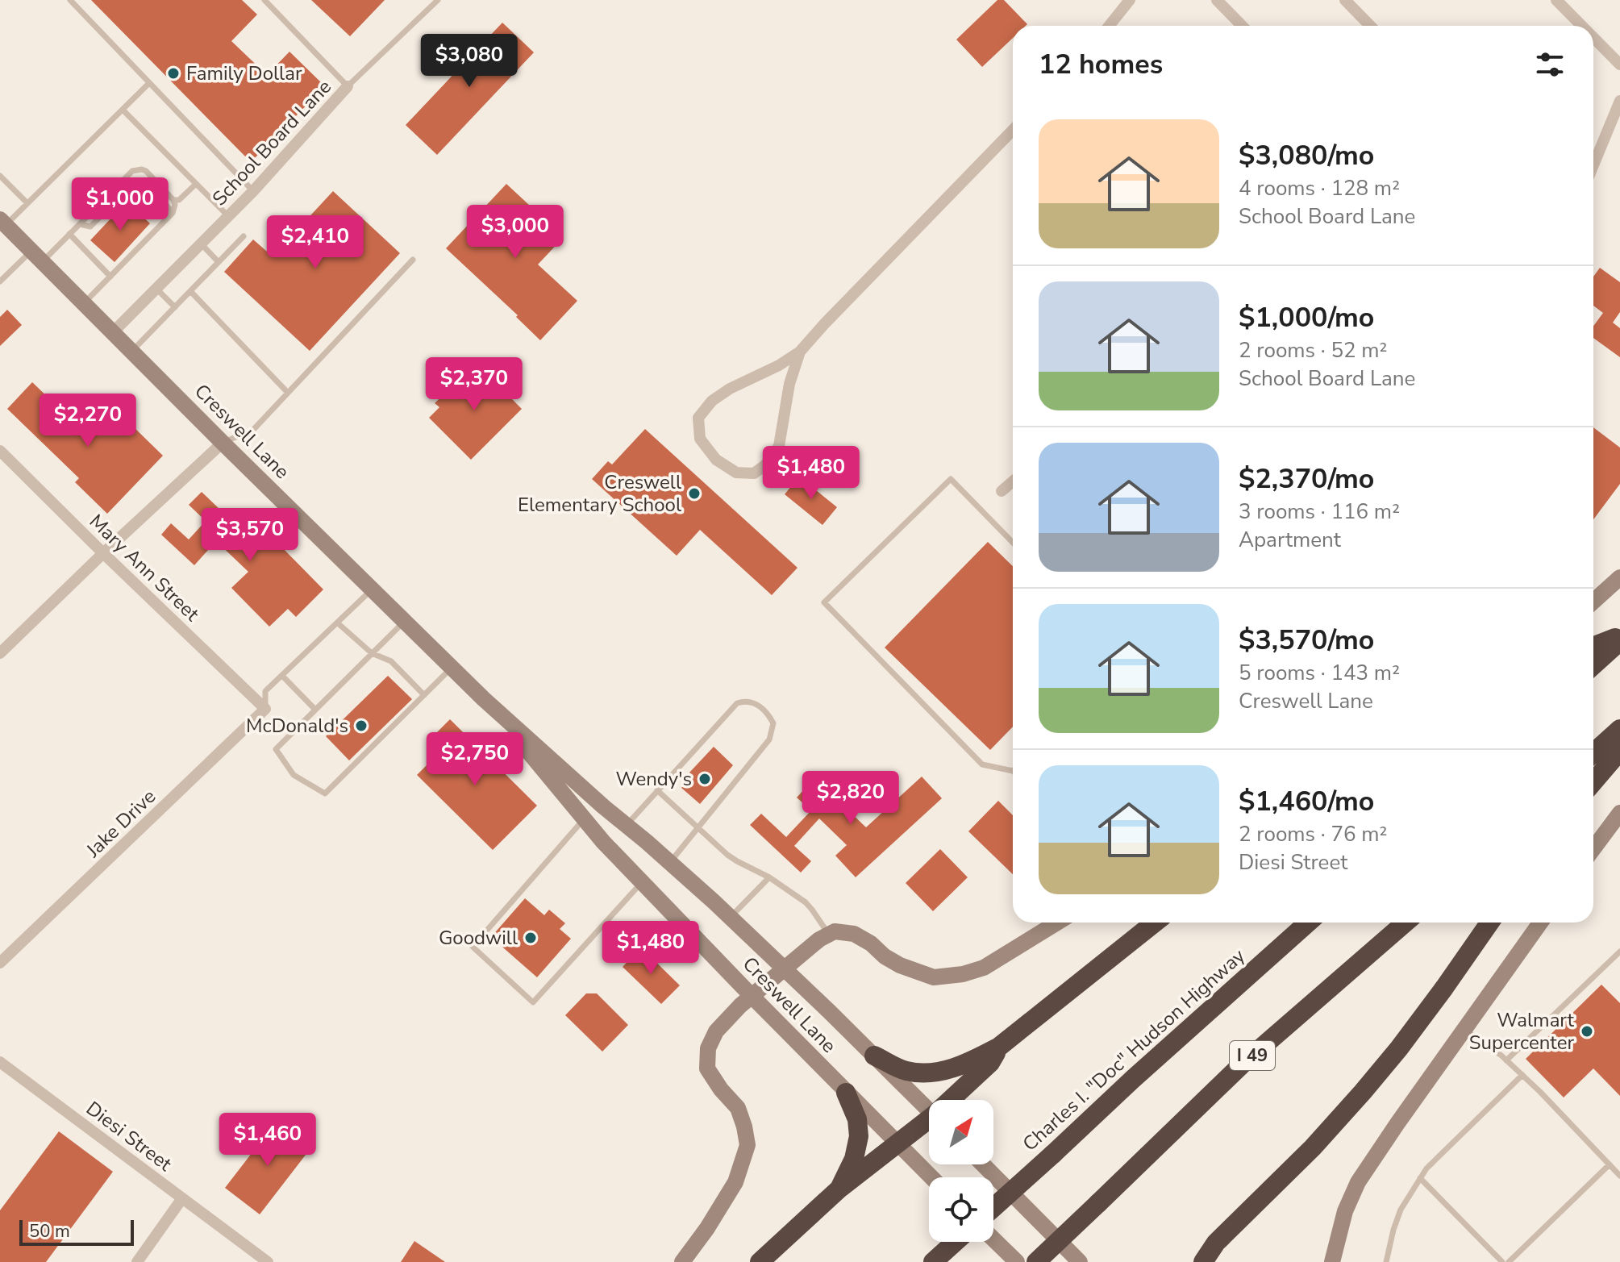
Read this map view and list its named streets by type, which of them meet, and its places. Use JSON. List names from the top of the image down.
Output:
{
  "streets": {
    "highway": ["Charles I. \"Doc\" Hudson Highway", "I 49"],
    "main road": ["Creswell Lane"],
    "street": [
      "School Board Lane",
      "Mary Ann Street",
      "Jake Drive",
      "Diesi Street"
    ]
  },
  "crossings": [
    ["School Board Lane", "Creswell Lane"],
    ["Mary Ann Street", "Jake Drive"]
  ],
  "places": [
    "Family Dollar",
    "Creswell Elementary School",
    "McDonald's",
    "Wendy's",
    "Goodwill",
    "Walmart Supercenter"
  ],
  "scale_bar": "50 m",
  "north": "top right",
  "page": {
    "heading": "12 homes",
    "price": [
      "$3,080",
      "$1,000",
      "$3,000",
      "$2,410",
      "$2,370",
      "$2,270",
      "$1,480",
      "$3,570",
      "$2,750",
      "$2,820",
      "$1,480",
      "$1,460"
    ],
    "list": [
      {
        "name": "$3,080/mo",
        "note": "4 rooms · 128 m² · School Board Lane"
      },
      {
        "name": "$1,000/mo",
        "note": "2 rooms · 52 m² · School Board Lane"
      },
      {
        "name": "$2,370/mo",
        "note": "3 rooms · 116 m² · Apartment"
      },
      {
        "name": "$3,570/mo",
        "note": "5 rooms · 143 m² · Creswell Lane"
      },
      {
        "name": "$1,460/mo",
        "note": "2 rooms · 76 m² · Diesi Street"
      }
    ],
    "scale": "50 m"
  }
}
